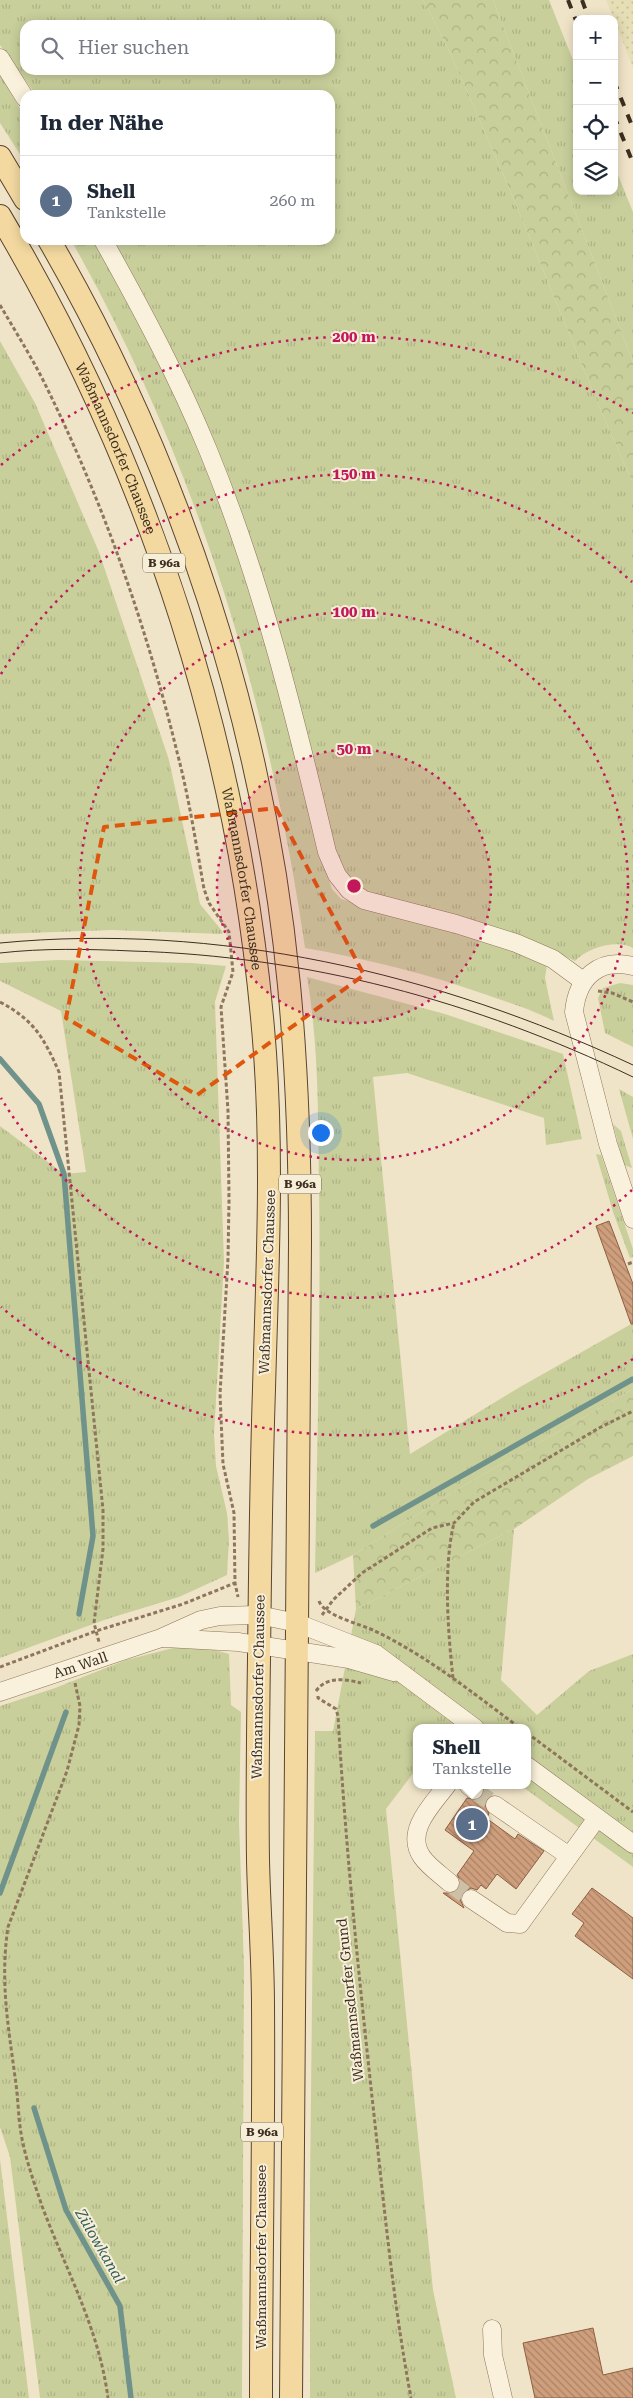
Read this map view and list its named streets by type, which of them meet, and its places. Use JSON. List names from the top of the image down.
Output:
{
  "streets": {
    "main road": ["Waßmannsdorfer Chaussee", "B 96a"],
    "street": ["Am Wall"],
    "path": ["Waßmannsdorfer Grund"]
  },
  "crossings": [
    ["Waßmannsdorfer Chaussee", "Am Wall"],
    ["B 96a", "Am Wall"],
    ["Am Wall", "Waßmannsdorfer Grund"]
  ],
  "water": ["Zülowkanal"],
  "page": {
    "map_buttons": ["+", "−"],
    "search": "Hier suchen",
    "heading": "In der Nähe",
    "list": [
      {
        "mark": "1",
        "name": "Shell",
        "note": "Tankstelle",
        "value": "260 m"
      }
    ],
    "popup": ["Shell", "Tankstelle"],
    "pins": "1"
  },
  "rings": [
    "200 m",
    "150 m",
    "100 m",
    "50 m"
  ]
}
